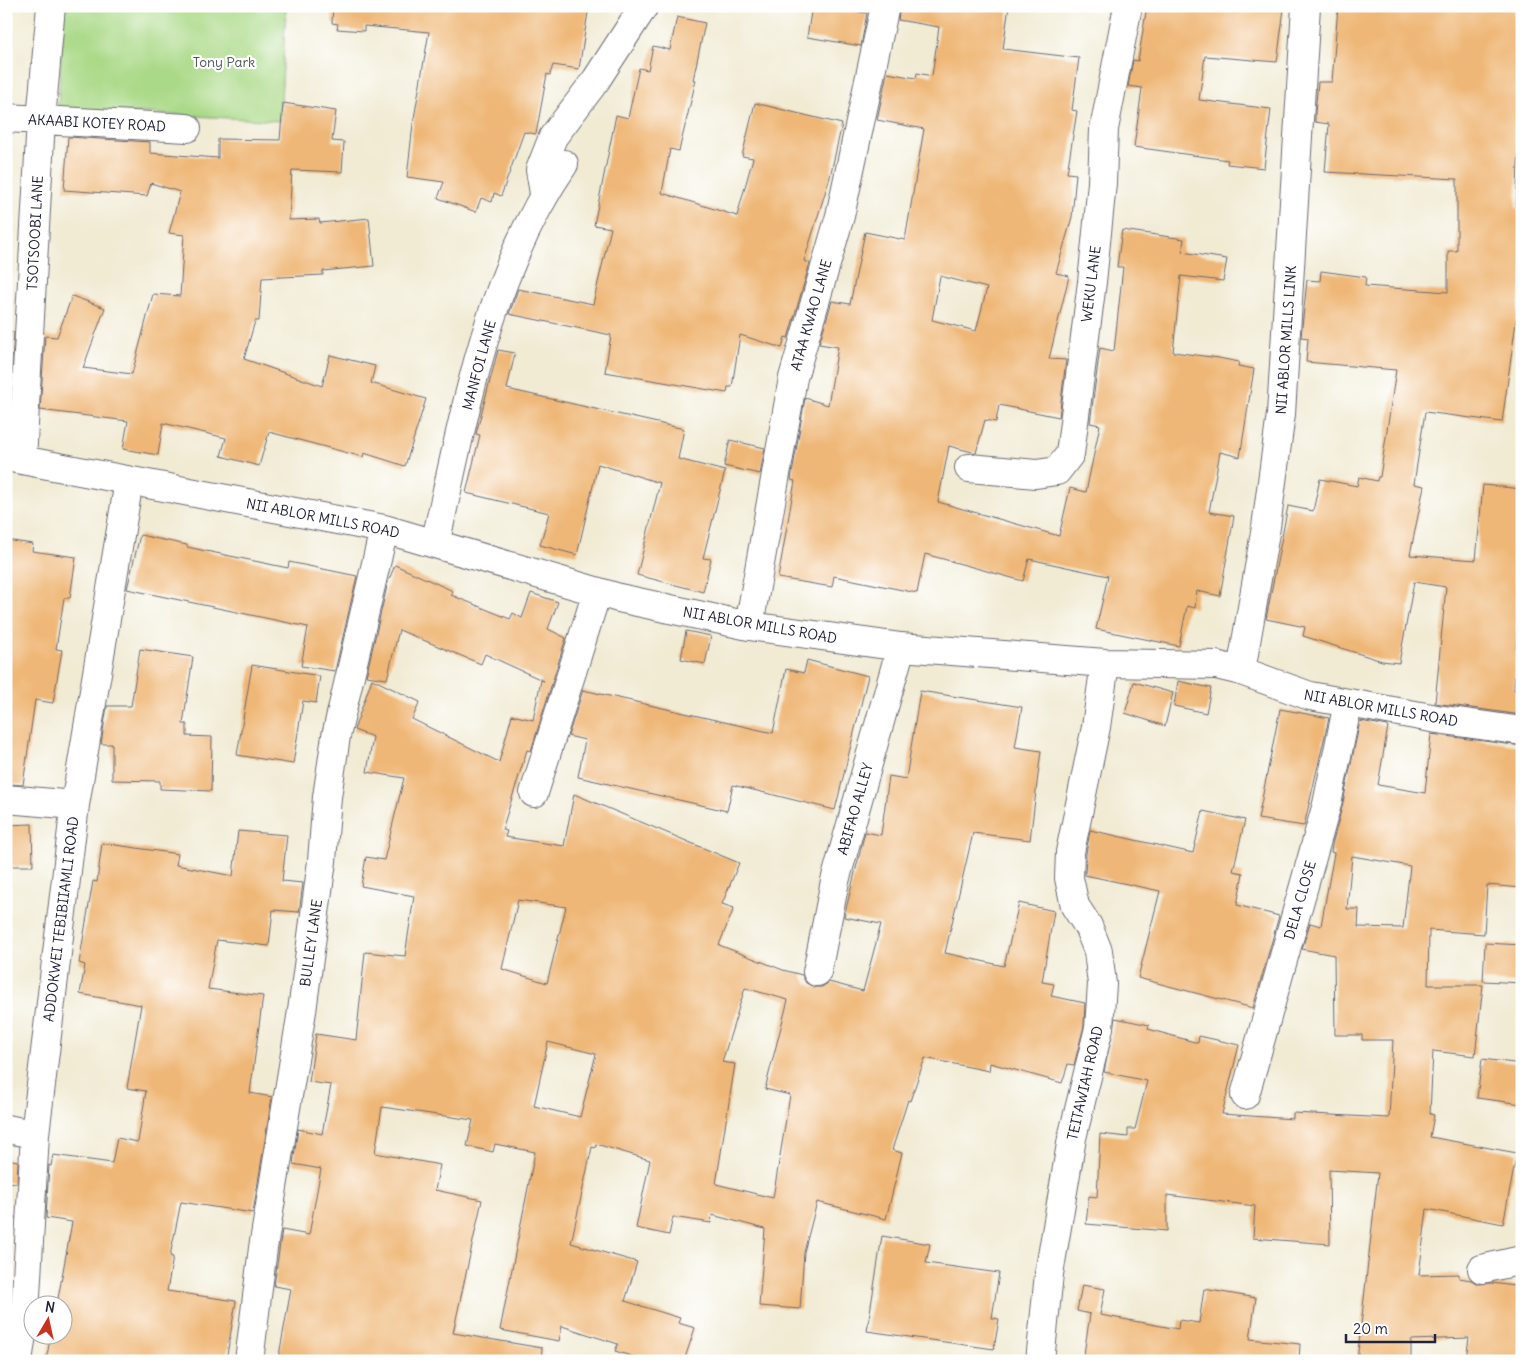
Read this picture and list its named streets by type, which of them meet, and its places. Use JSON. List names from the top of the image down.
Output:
{
  "streets": {
    "street": [
      "AKAABI KOTEY ROAD",
      "TSOTSOOBI LANE",
      "WEKU LANE",
      "ATAA KWAO LANE",
      "NII ABLOR MILLS LINK",
      "MANFOI LANE",
      "NII ABLOR MILLS ROAD",
      "ABIFAO ALLEY",
      "DELA CLOSE",
      "ADDOKWEI TEBIBIIAMLI ROAD",
      "BULLEY LANE",
      "TEITAWIAH ROAD"
    ]
  },
  "crossings": [
    ["AKAABI KOTEY ROAD", "TSOTSOOBI LANE"],
    ["TSOTSOOBI LANE", "NII ABLOR MILLS ROAD"],
    ["ATAA KWAO LANE", "NII ABLOR MILLS ROAD"],
    ["NII ABLOR MILLS LINK", "NII ABLOR MILLS ROAD"],
    ["MANFOI LANE", "NII ABLOR MILLS ROAD"],
    ["NII ABLOR MILLS ROAD", "ABIFAO ALLEY"],
    ["NII ABLOR MILLS ROAD", "DELA CLOSE"],
    ["NII ABLOR MILLS ROAD", "ADDOKWEI TEBIBIIAMLI ROAD"],
    ["NII ABLOR MILLS ROAD", "BULLEY LANE"],
    ["NII ABLOR MILLS ROAD", "TEITAWIAH ROAD"]
  ],
  "parks": ["Tony Park"],
  "scale_bar": "20 m",
  "north": "top"
}
